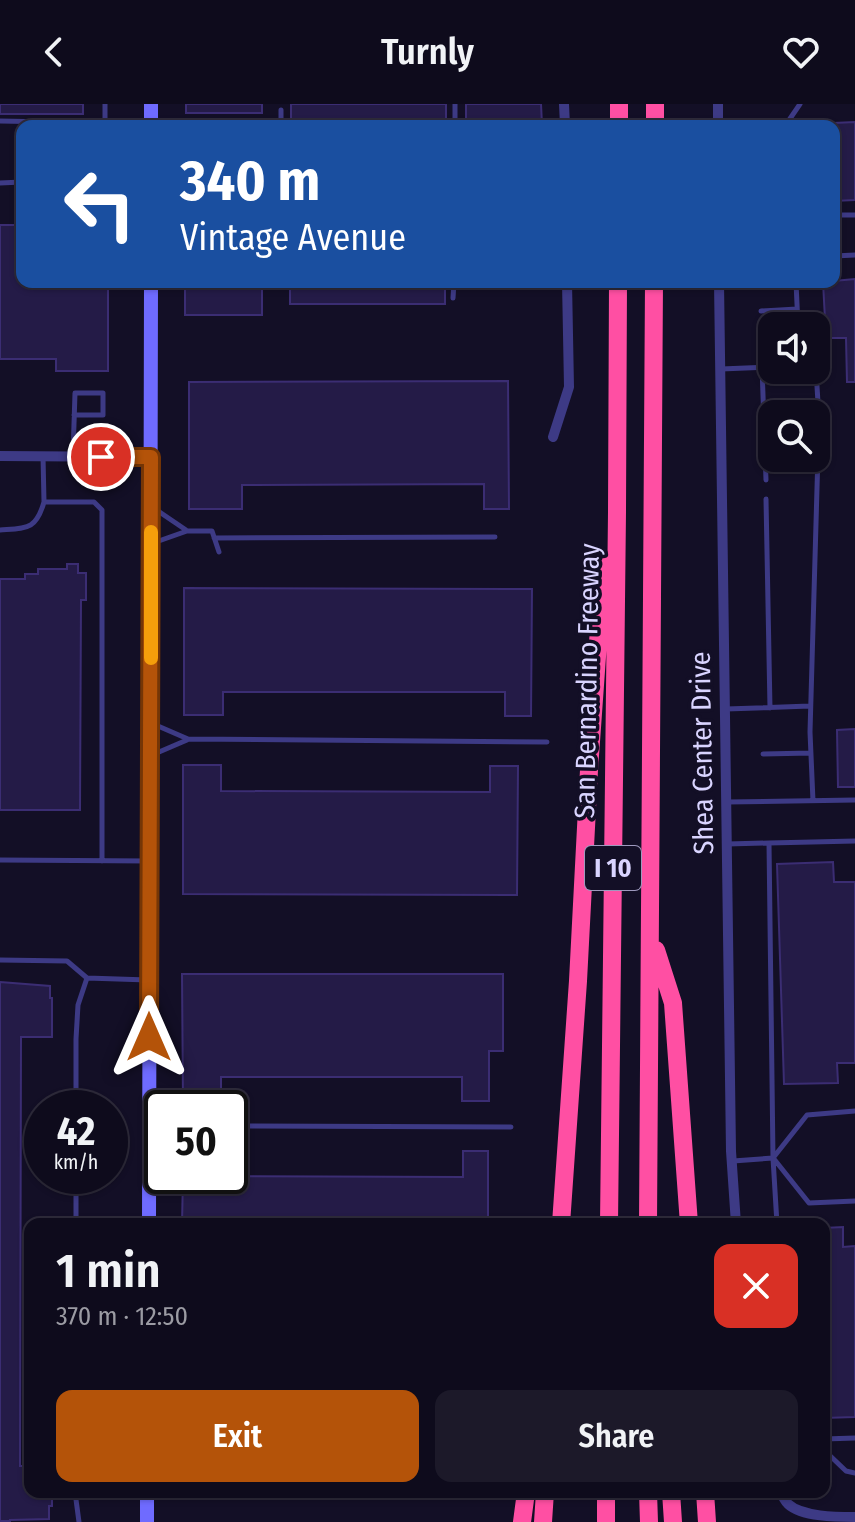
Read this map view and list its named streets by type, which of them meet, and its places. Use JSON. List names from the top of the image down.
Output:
{
  "streets": {
    "highway": ["San Bernardino Freeway", "I 10"],
    "street": ["Shea Center Drive"]
  },
  "page": {
    "header": "Turnly",
    "turn": ["340 m", "Vintage Avenue"],
    "speed": "42 km/h",
    "limit": "50",
    "heading": ["1 min", "370 m · 12:50"],
    "buttons": ["Exit", "Share"]
  }
}
